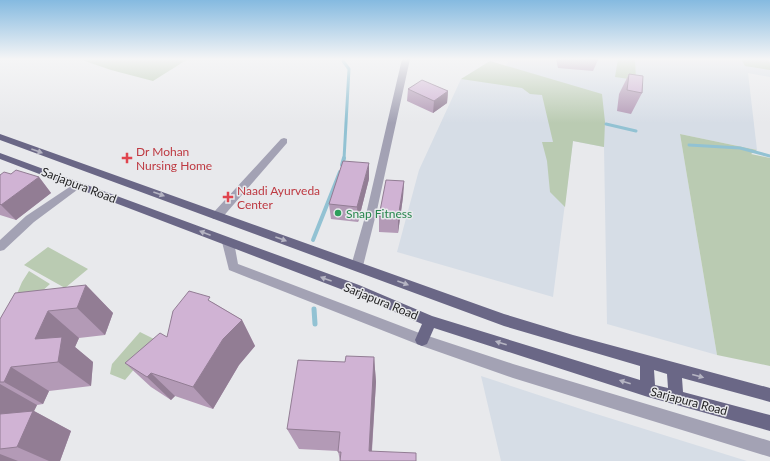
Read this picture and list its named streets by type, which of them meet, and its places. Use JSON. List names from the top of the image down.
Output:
{
  "streets": {
    "main road": ["Sarjapura Road"]
  },
  "places": {
    "health": ["Dr Mohan Nursing Home", "Naadi Ayurveda Center"],
    "other": ["Snap Fitness"]
  }
}
